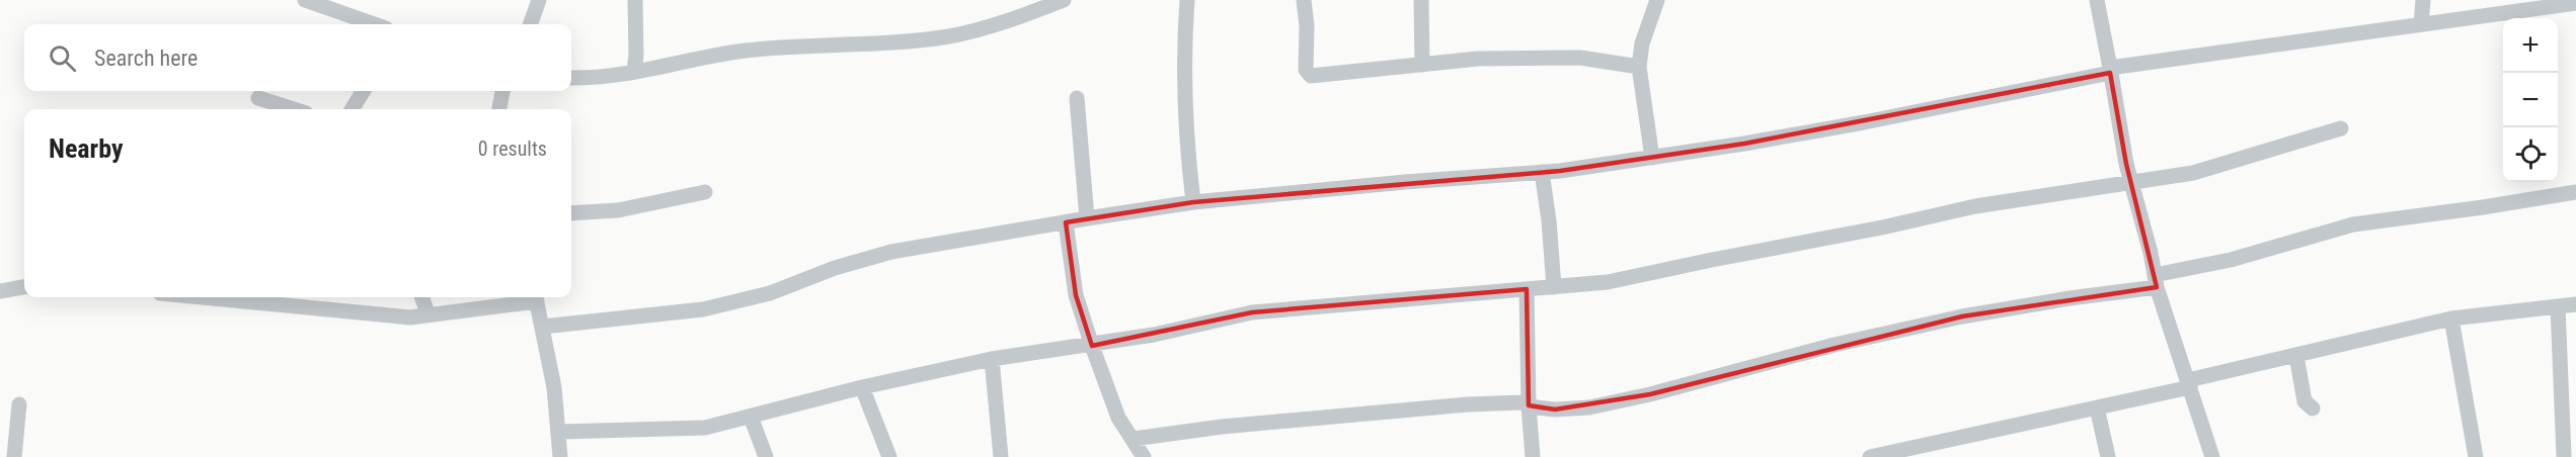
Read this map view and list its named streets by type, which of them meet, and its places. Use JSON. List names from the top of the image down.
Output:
{
  "page": {
    "map_buttons": ["+", "−"],
    "search": "Search here",
    "heading": ["Nearby", "0 results"]
  }
}
